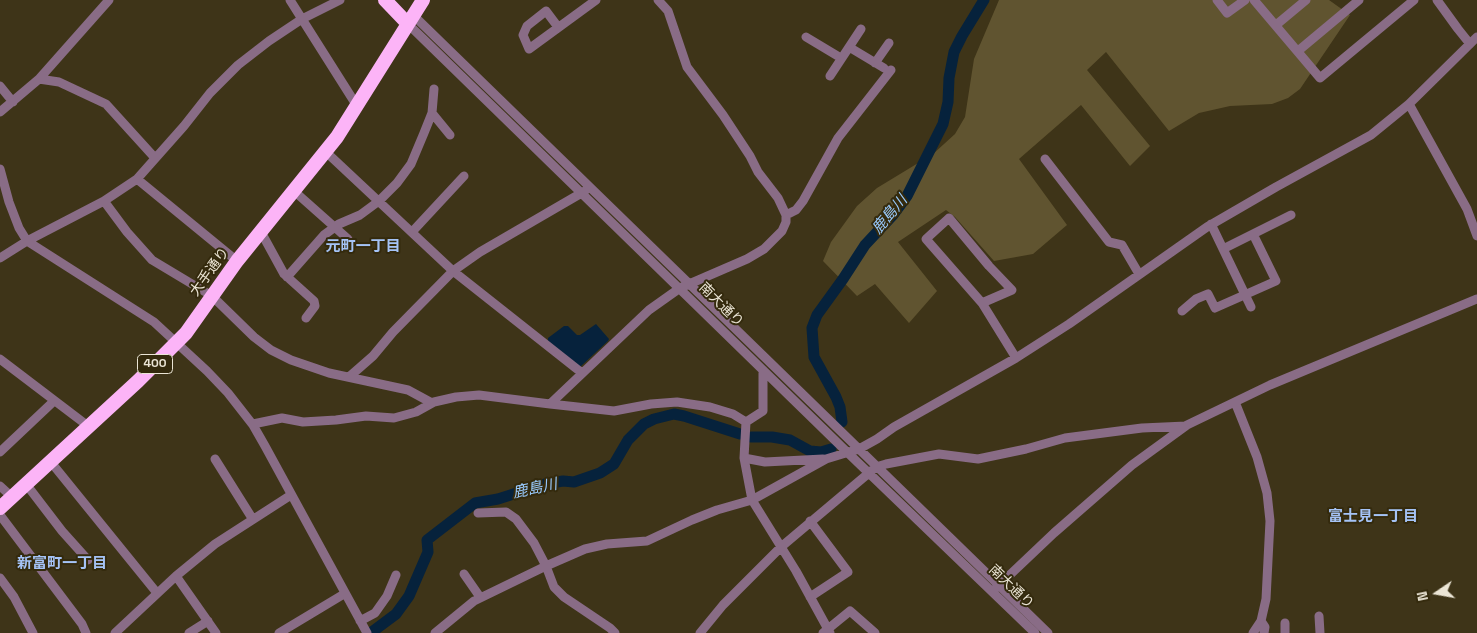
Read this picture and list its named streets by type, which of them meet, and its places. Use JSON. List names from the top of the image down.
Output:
{
  "streets": {
    "highway": ["大手通り", "南大通り", "400"]
  },
  "crossings": [
    ["大手通り", "南大通り"],
    ["大手通り", "400"],
    ["南大通り", "400"]
  ],
  "districts": ["元町一丁目", "富士見一丁目", "新富町一丁目"],
  "water": ["鹿島川"],
  "north": "left"
}
